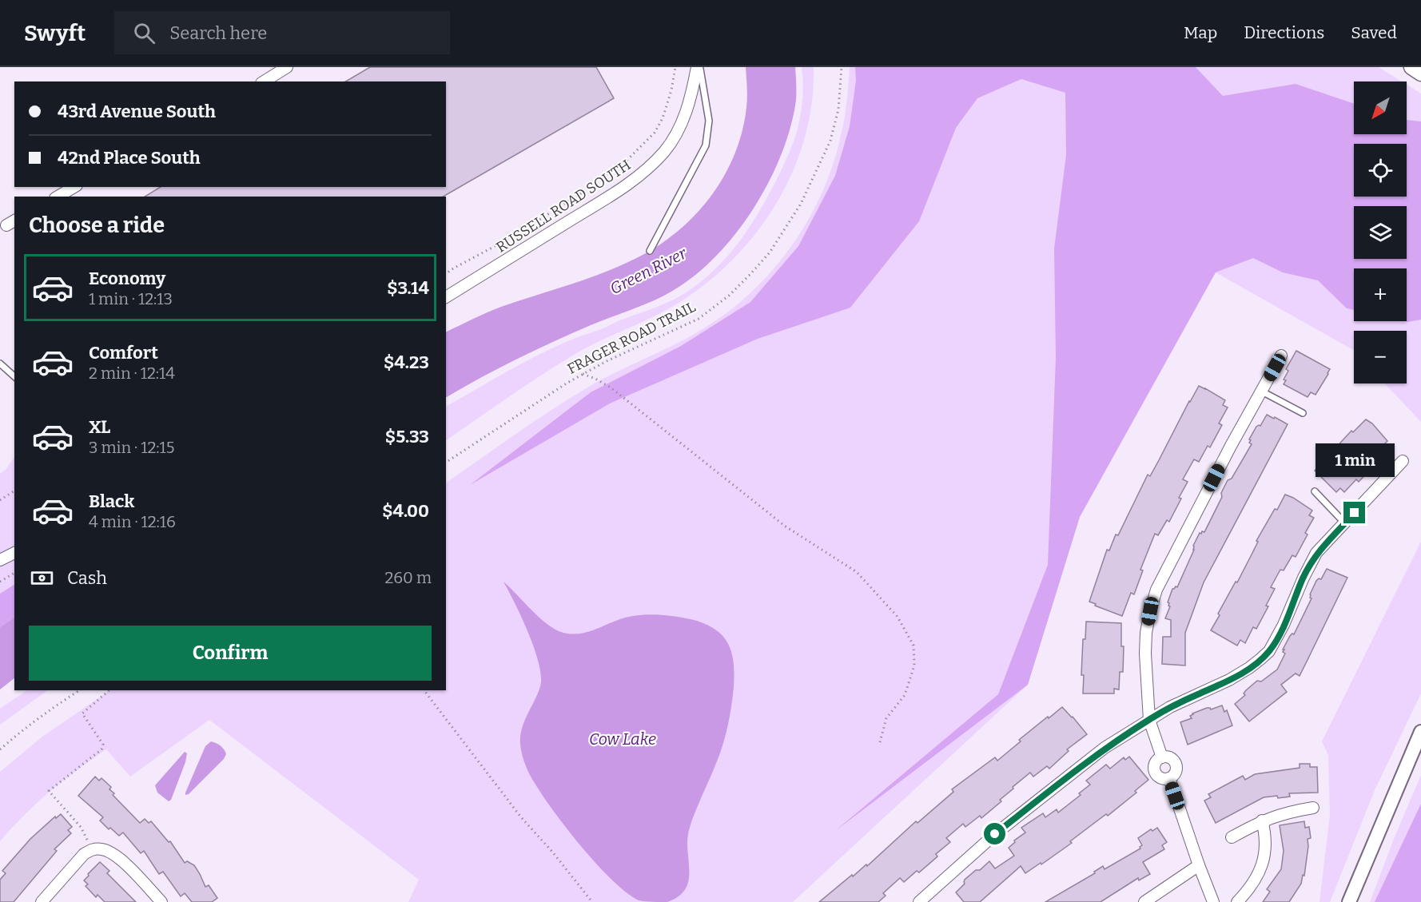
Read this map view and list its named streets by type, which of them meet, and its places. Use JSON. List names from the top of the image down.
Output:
{
  "streets": {
    "street": ["RUSSELL ROAD SOUTH"],
    "path": ["FRAGER ROAD TRAIL"]
  },
  "water": ["Green River", "Cow Lake"],
  "north": "bottom left",
  "page": {
    "header": "Swyft",
    "search": "Search here",
    "nav": ["Map", "Directions", "Saved"],
    "map_buttons": ["+", "−"],
    "banner": ["43rd Avenue South", "42nd Place South"],
    "heading": "Choose a ride",
    "list": [
      {
        "name": "Economy",
        "note": "1 min · 12:13",
        "value": "$3.14"
      },
      {
        "name": "Comfort",
        "note": "2 min · 12:14",
        "value": "$4.23"
      },
      {
        "name": "XL",
        "note": "3 min · 12:15",
        "value": "$5.33"
      },
      {
        "name": "Black",
        "note": "4 min · 12:16",
        "value": "$4.00"
      }
    ],
    "bubble": "1 min",
    "pay": ["Cash", "260 m"],
    "buttons": "Confirm"
  }
}
